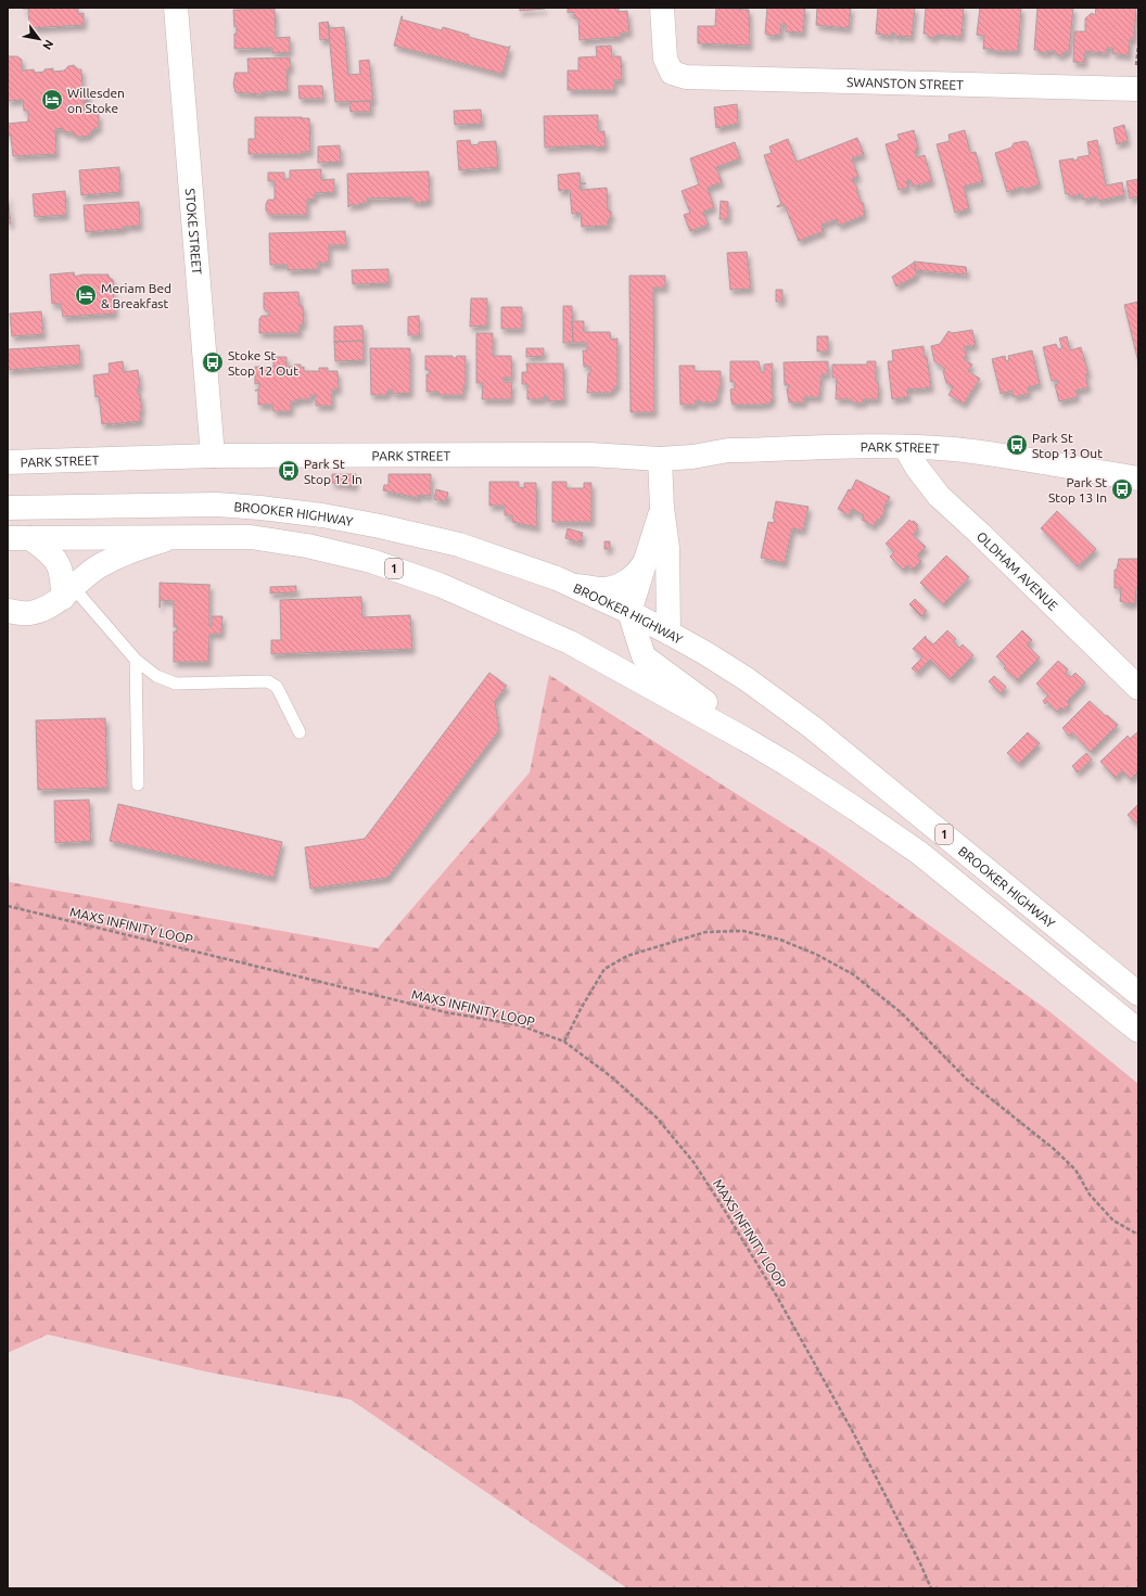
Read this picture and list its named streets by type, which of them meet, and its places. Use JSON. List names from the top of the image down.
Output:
{
  "streets": {
    "main road": [
      "SWANSTON STREET",
      "STOKE STREET",
      "PARK STREET",
      "BROOKER HIGHWAY",
      "1",
      "OLDHAM AVENUE"
    ],
    "path": ["MAXS INFINITY LOOP"]
  },
  "crossings": [
    ["STOKE STREET", "PARK STREET"],
    ["PARK STREET", "OLDHAM AVENUE"]
  ],
  "places": {
    "hotel": ["Willesden on Stoke", "Meriam Bed & Breakfast"],
    "bus stop": [
      "Stoke St Stop 12 Out",
      "Park St Stop 13 Out",
      "Park St Stop 12 In",
      "Park St Stop 13 In"
    ]
  },
  "north": "bottom right"
}
